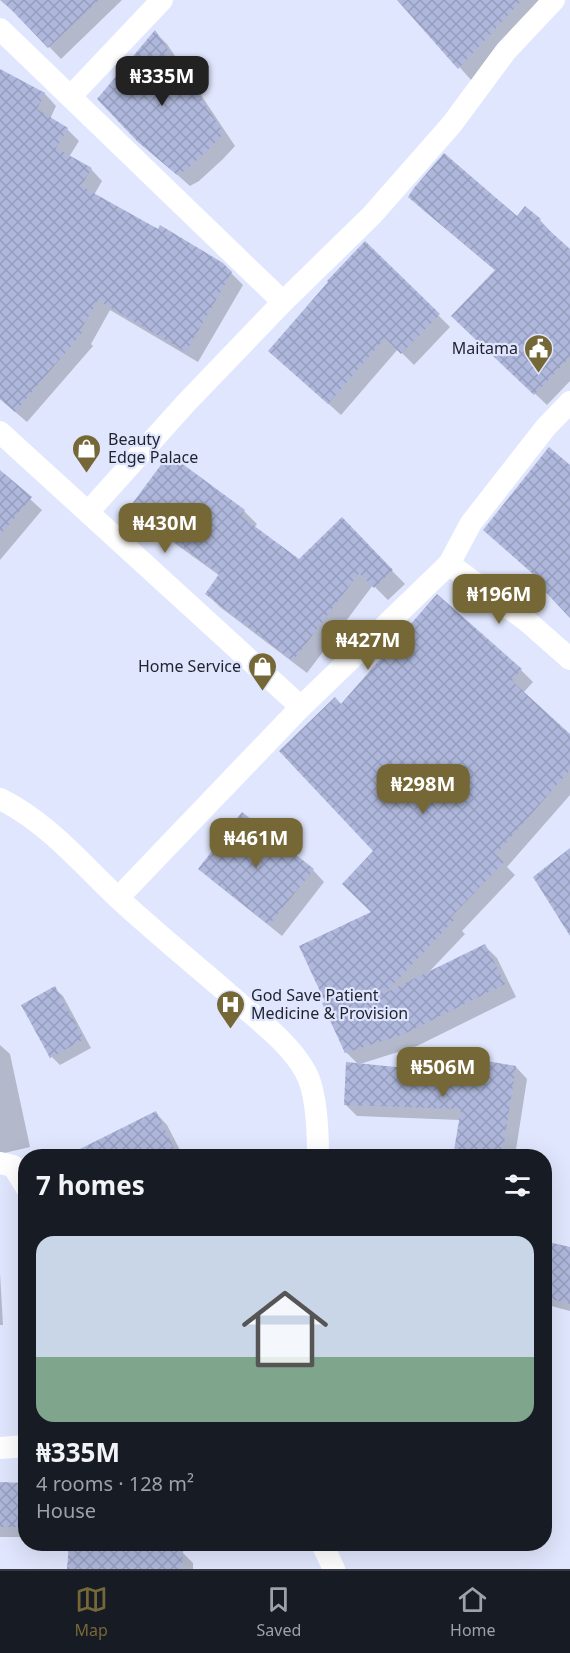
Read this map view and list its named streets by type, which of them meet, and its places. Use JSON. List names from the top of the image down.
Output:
{
  "places": {
    "public building": ["Maitama"],
    "shop": ["Beauty Edge Palace", "Home Service"],
    "hospital": ["God Save Patient Medicine & Provision"]
  },
  "page": {
    "price": [
      "₦335M",
      "₦430M",
      "₦196M",
      "₦427M",
      "₦298M",
      "₦461M",
      "₦506M"
    ],
    "heading": "7 homes",
    "list": [
      {
        "name": "₦335M",
        "note": "4 rooms · 128 m² · House"
      }
    ],
    "tabs": ["Map", "Saved", "Home"]
  }
}
